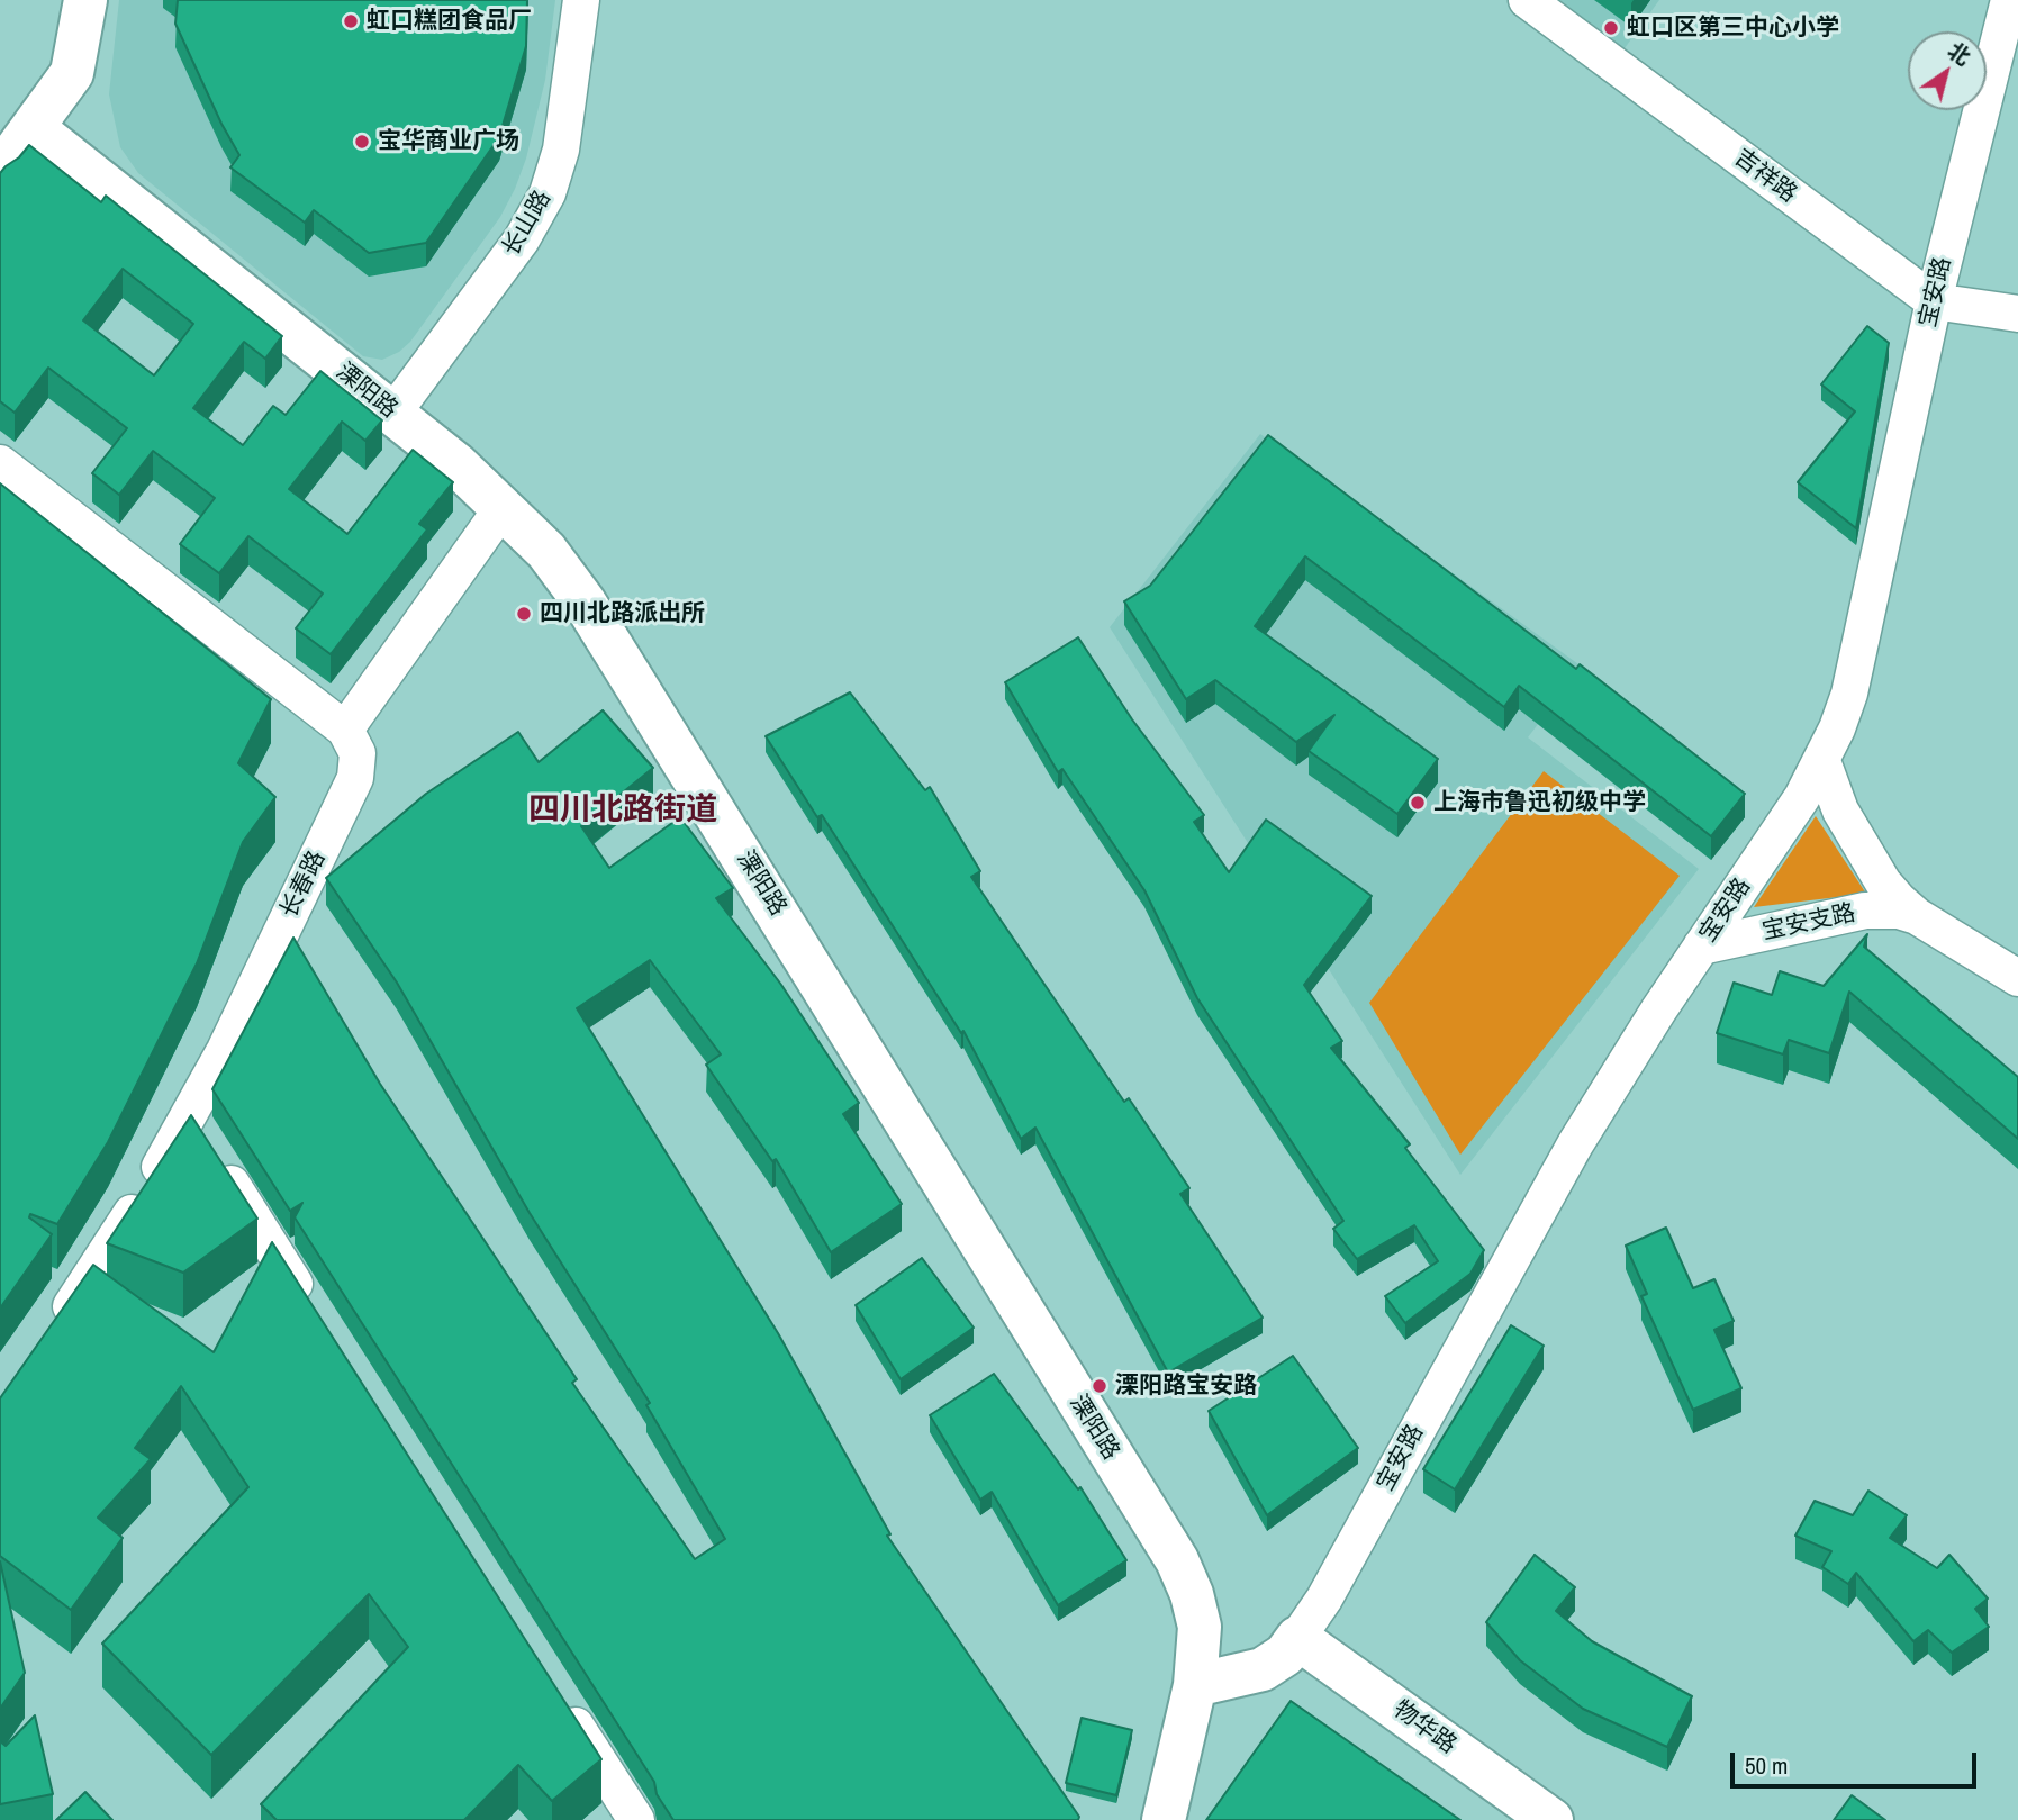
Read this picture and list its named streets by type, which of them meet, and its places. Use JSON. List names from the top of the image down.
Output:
{
  "streets": {
    "street": [
      "吉祥路",
      "长山路",
      "宝安路",
      "溧阳路",
      "长春路",
      "宝安支路",
      "物华路"
    ]
  },
  "crossings": [
    ["吉祥路", "宝安路"],
    ["长山路", "溧阳路"],
    ["宝安路", "溧阳路"],
    ["宝安路", "宝安支路"],
    ["宝安路", "物华路"]
  ],
  "districts": ["四川北路街道"],
  "places": [
    "虹口糕团食品厂",
    "虹口区第三中心小学",
    "宝华商业广场",
    "四川北路派出所",
    "上海市鲁迅初级中学",
    "溧阳路宝安路"
  ],
  "scale_bar": "50 m",
  "north": "top right"
}
